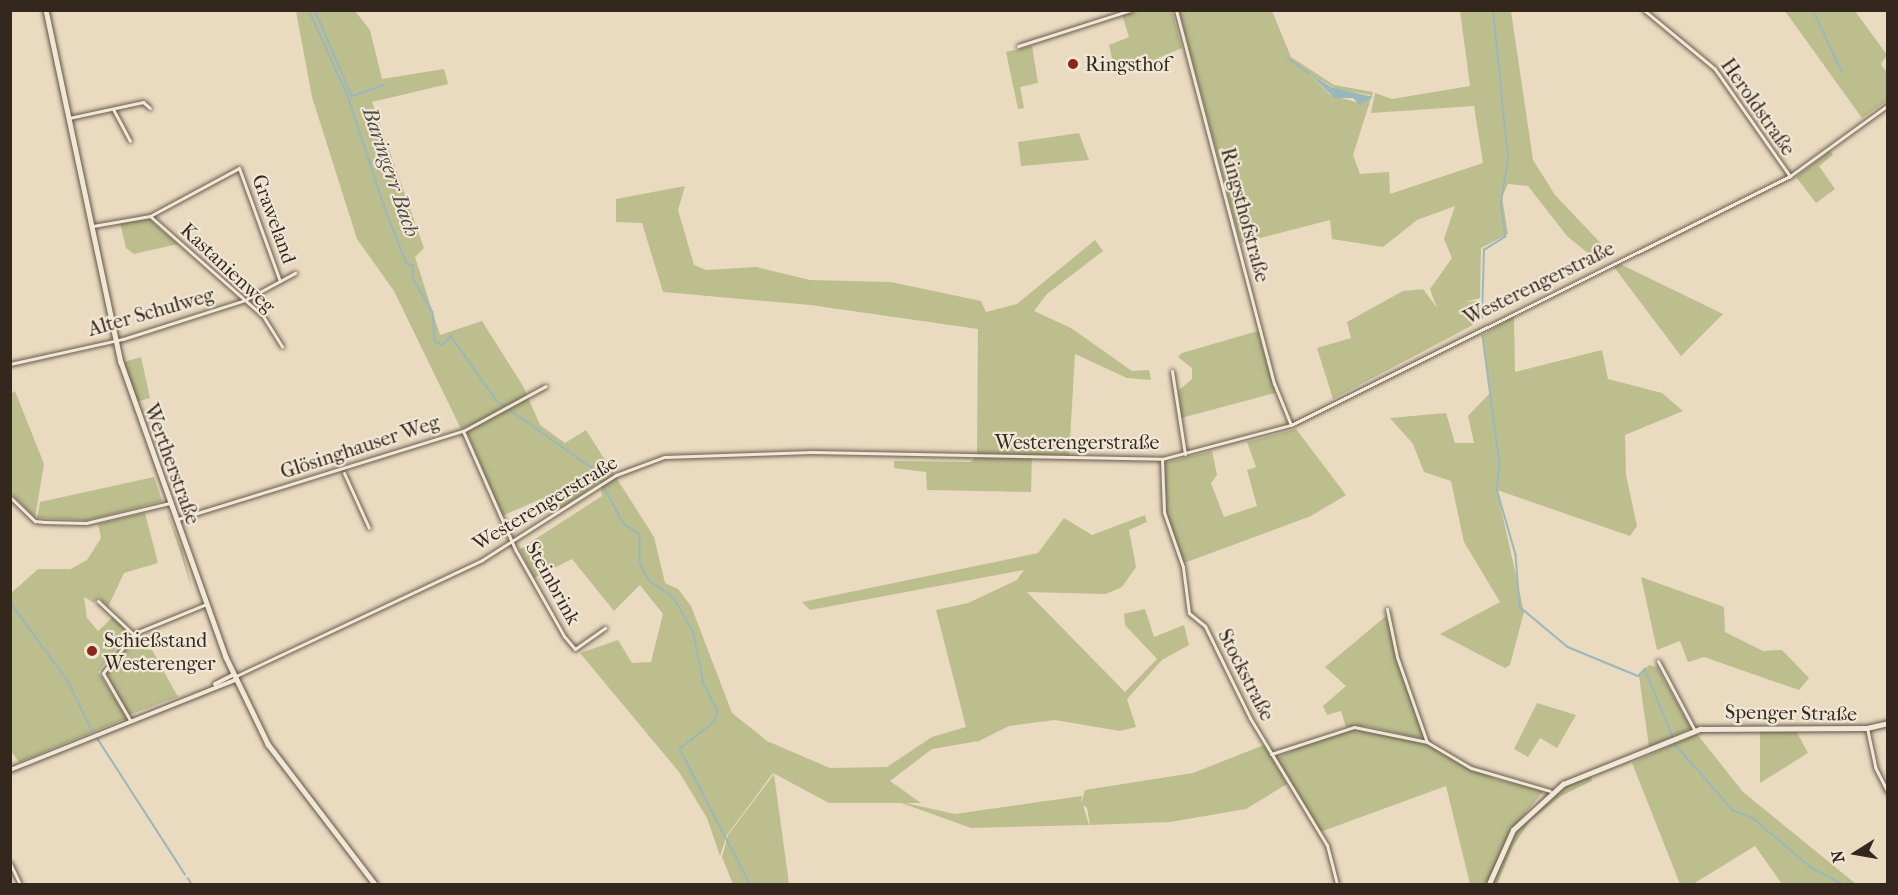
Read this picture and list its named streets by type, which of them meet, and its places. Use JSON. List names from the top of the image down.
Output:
{
  "streets": {
    "main road": ["Wertherstraße", "Spenger Straße"],
    "street": [
      "Heroldstraße",
      "Ringsthofstraße",
      "Graweland",
      "Kastanienweg",
      "Westerengerstraße",
      "Alter Schulweg",
      "Glösinghauser Weg",
      "Steinbrink",
      "Stockstraße"
    ]
  },
  "crossings": [
    ["Heroldstraße", "Westerengerstraße"],
    ["Ringsthofstraße", "Westerengerstraße"],
    ["Graweland", "Kastanienweg"],
    ["Graweland", "Alter Schulweg"],
    ["Kastanienweg", "Alter Schulweg"],
    ["Westerengerstraße", "Wertherstraße"],
    ["Westerengerstraße", "Steinbrink"],
    ["Westerengerstraße", "Stockstraße"],
    ["Alter Schulweg", "Wertherstraße"],
    ["Glösinghauser Weg", "Wertherstraße"],
    ["Glösinghauser Weg", "Steinbrink"]
  ],
  "water": ["Baringerr Bach"],
  "places": ["Ringsthof", "Schießstand Westerenger"],
  "north": "left"
}
